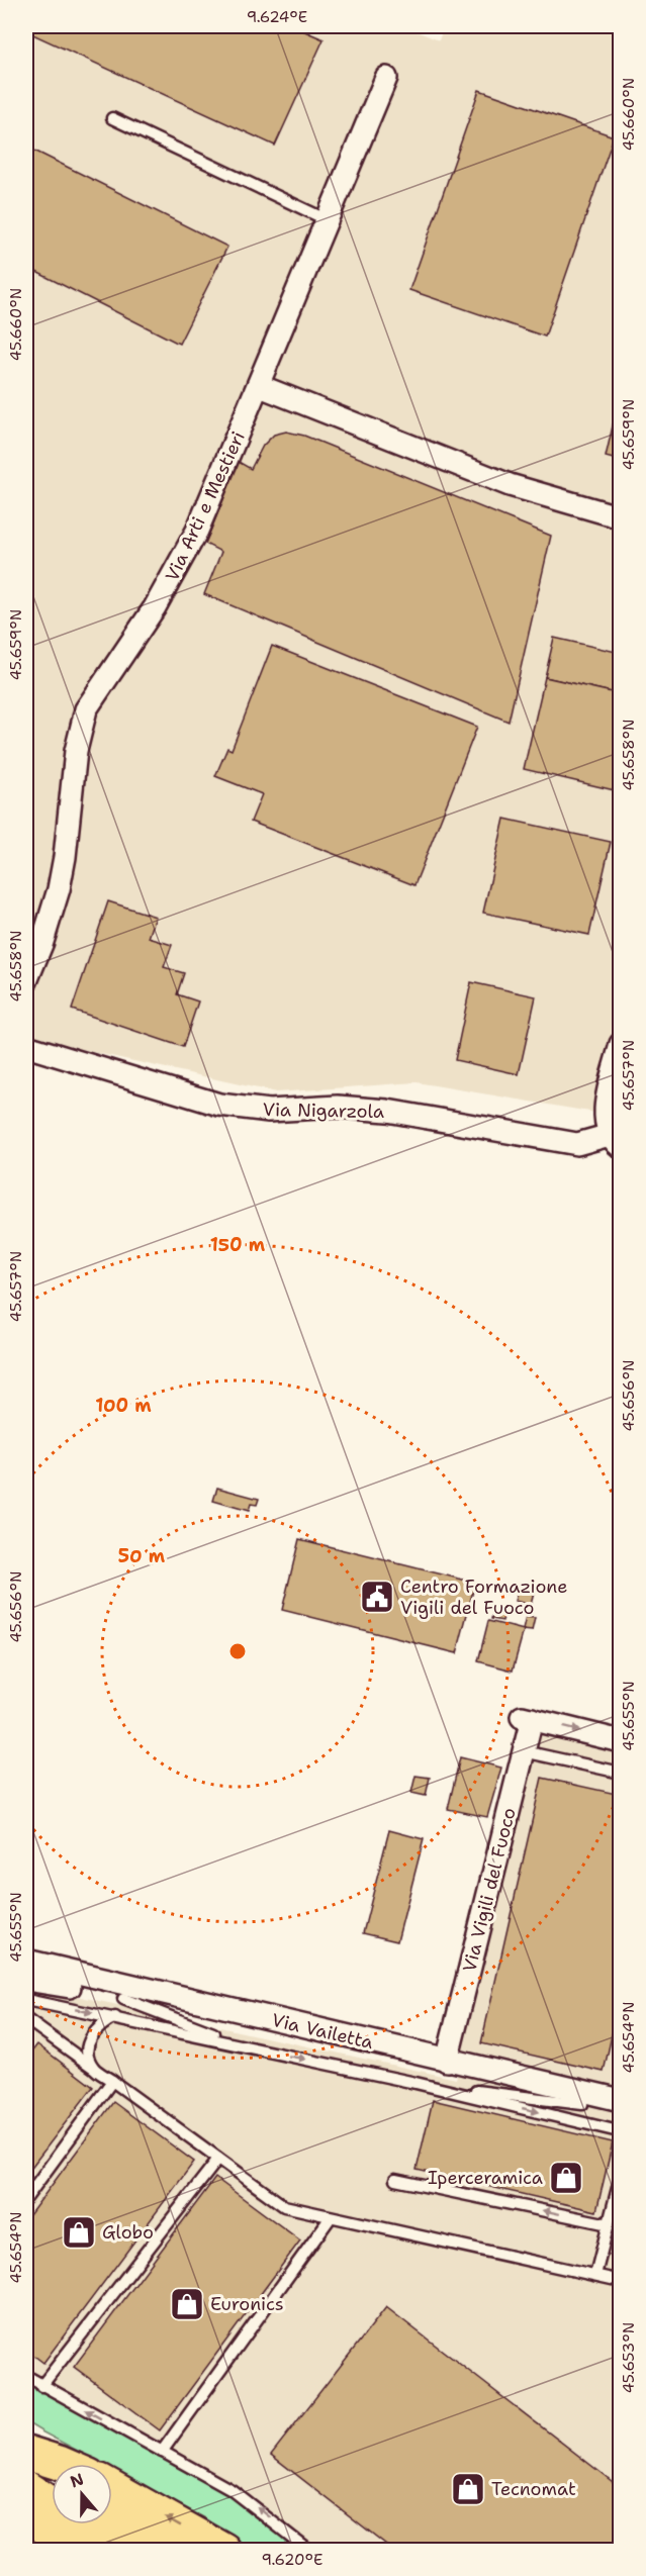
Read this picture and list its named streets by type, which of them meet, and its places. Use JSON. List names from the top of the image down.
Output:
{
  "streets": {
    "street": [
      "Via Arti e Mestieri",
      "Via Nigarzola",
      "Via Vigili del Fuoco",
      "Via Vailetta"
    ]
  },
  "crossings": [
    ["Via Vigili del Fuoco", "Via Vailetta"]
  ],
  "places": {
    "public building": ["Centro Formazione Vigili del Fuoco"],
    "shop": [
      "Iperceramica",
      "Globo",
      "Euronics",
      "Tecnomat"
    ]
  },
  "north": "top",
  "coordinates": [
    "9.624°E",
    "45.660°N",
    "45.659°N",
    "45.658°N",
    "45.657°N",
    "45.656°N",
    "45.655°N",
    "45.654°N",
    "45.653°N",
    "9.620°E"
  ],
  "rings": ["150 m", "100 m", "50 m"]
}
